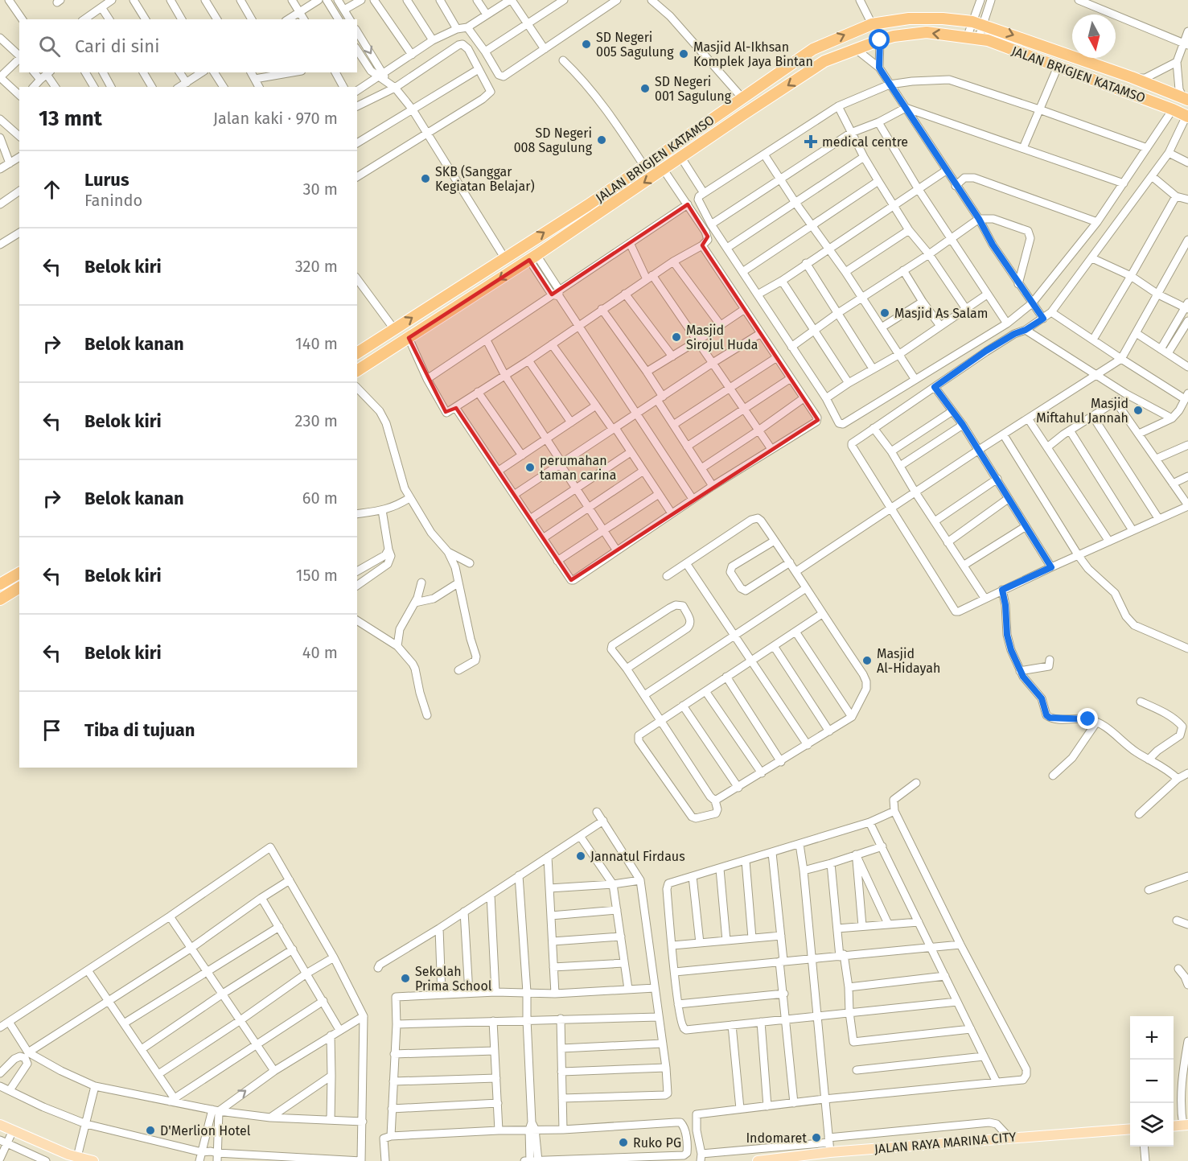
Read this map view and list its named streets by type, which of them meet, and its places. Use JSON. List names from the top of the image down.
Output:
{
  "streets": {
    "highway": ["JALAN BRIGJEN KATAMSO"],
    "main road": ["JALAN RAYA MARINA CITY"]
  },
  "places": {
    "other": [
      "SD Negeri 005 Sagulung",
      "Masjid Al-Ikhsan Komplek Jaya Bintan",
      "SD Negeri 001 Sagulung",
      "SD Negeri 008 Sagulung",
      "SKB (Sanggar Kegiatan Belajar)",
      "Masjid As Salam",
      "Masjid Sirojul Huda",
      "Masjid Miftahul Jannah",
      "perumahan taman carina",
      "Masjid Al-Hidayah",
      "Jannatul Firdaus",
      "Sekolah Prima School",
      "D'Merlion Hotel",
      "Indomaret",
      "Ruko PG"
    ],
    "health": ["medical centre"]
  },
  "north": "bottom",
  "page": {
    "search": "Cari di sini",
    "heading": ["13 mnt", "Jalan kaki · 970 m"],
    "list": [
      ["Lurus", "Fanindo", "30 m"],
      ["Belok kiri", "320 m"],
      ["Belok kanan", "140 m"],
      ["Belok kiri", "230 m"],
      ["Belok kanan", "60 m"],
      ["Belok kiri", "150 m"],
      ["Belok kiri", "40 m"],
      "Tiba di tujuan"
    ],
    "map_buttons": ["+", "−"]
  }
}
